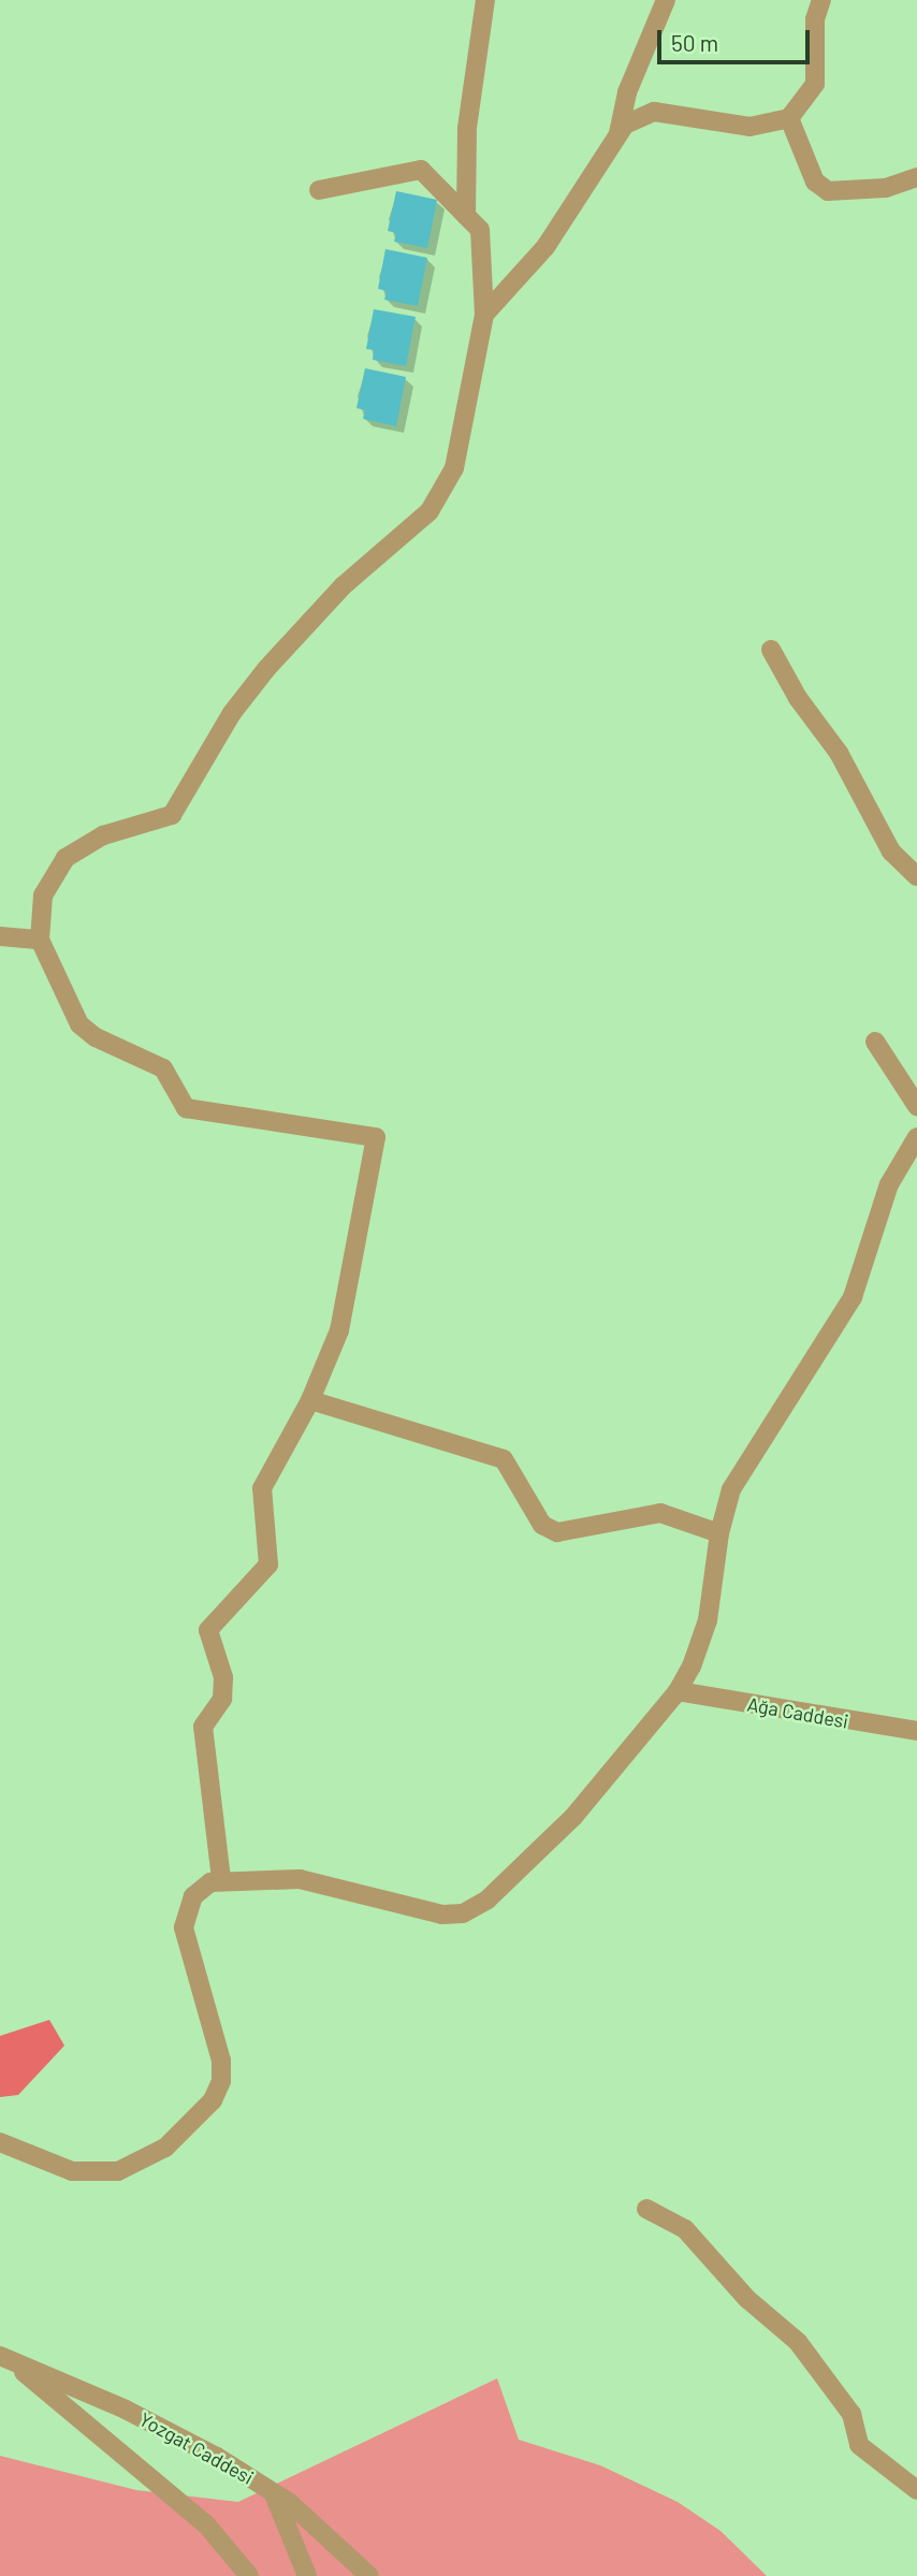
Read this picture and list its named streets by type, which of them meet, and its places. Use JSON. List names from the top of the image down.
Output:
{
  "streets": {
    "street": ["Ağa Caddesi", "Yozgat Caddesi"]
  },
  "scale_bar": "50 m"
}
